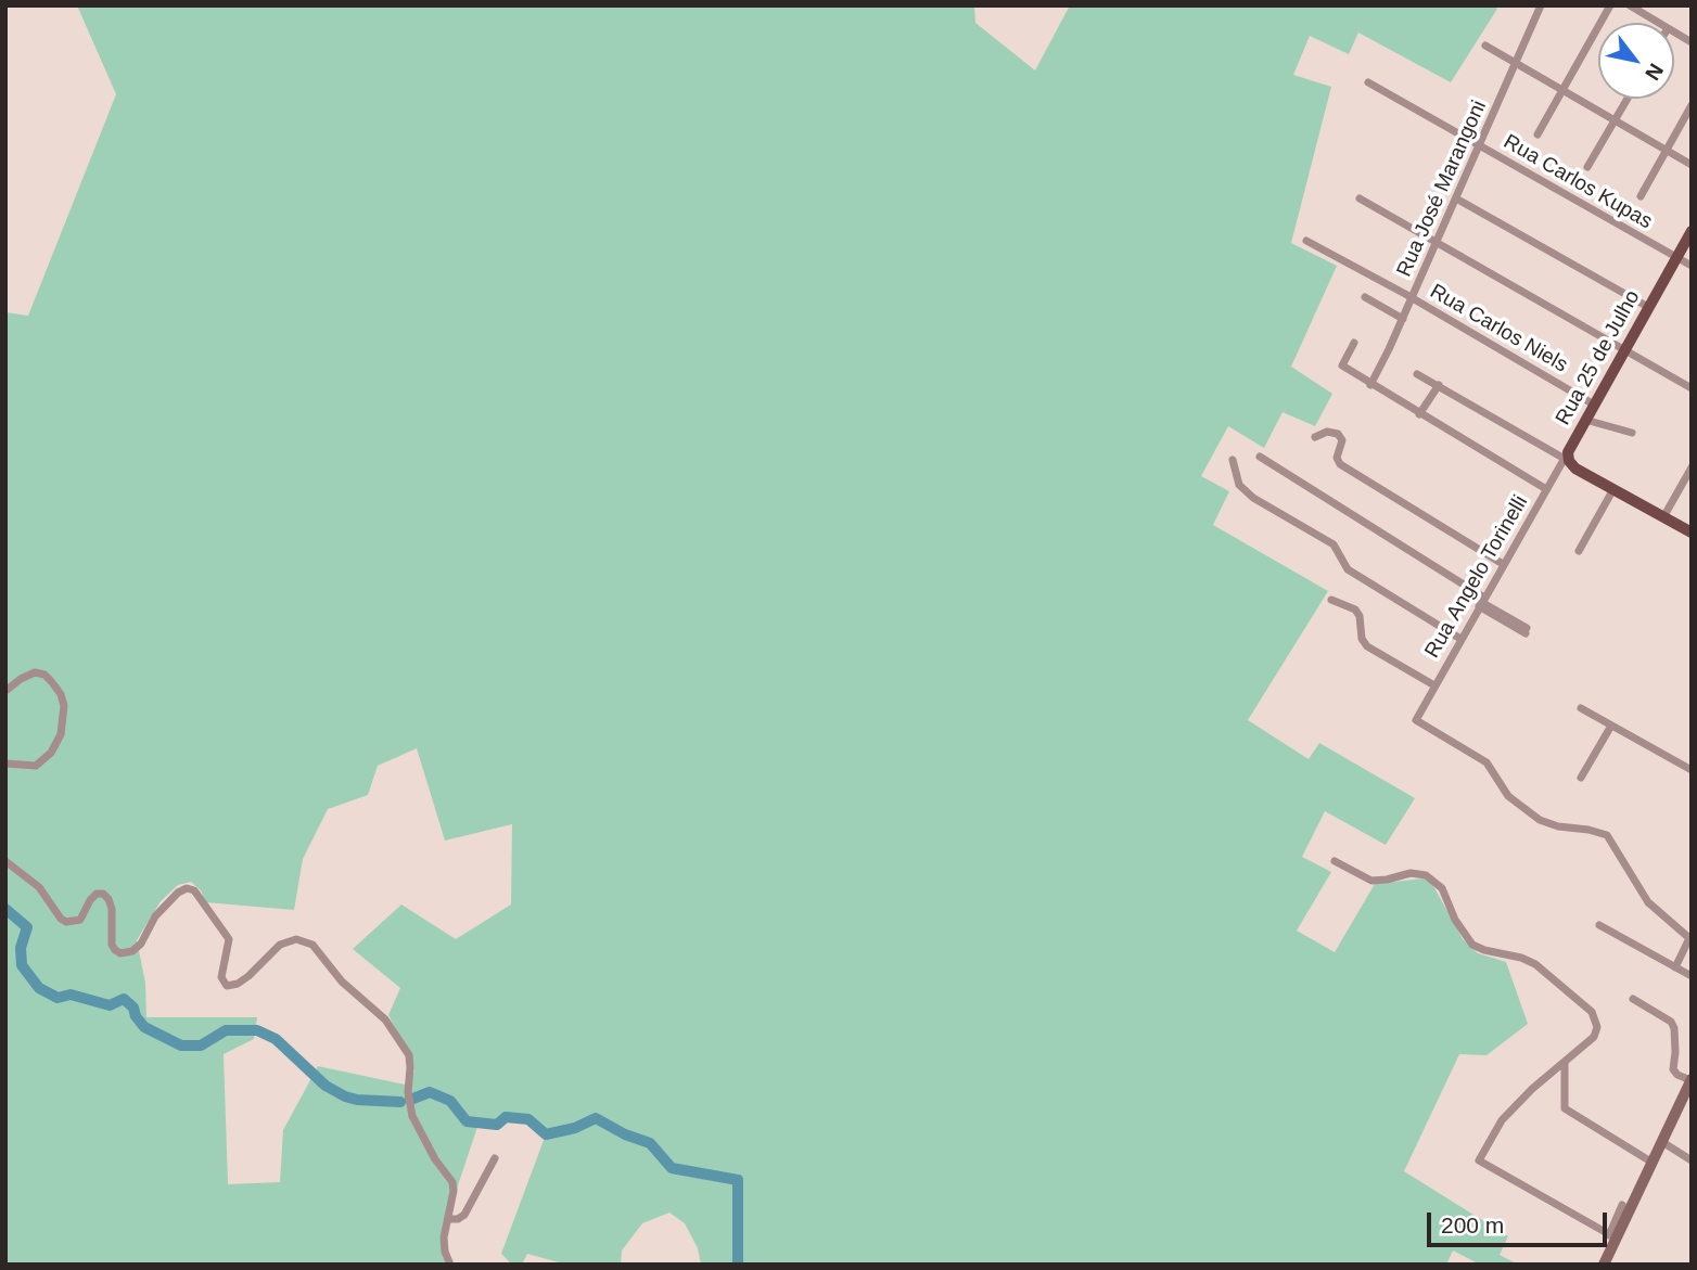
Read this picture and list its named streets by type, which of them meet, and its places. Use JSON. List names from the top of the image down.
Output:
{
  "streets": {
    "main road": ["Rua 25 de Julho"],
    "street": [
      "Rua Carlos Kupas",
      "Rua José Marangoni",
      "Rua Carlos Niels",
      "Rua Angelo Torinelli"
    ]
  },
  "crossings": [
    ["Rua Carlos Kupas", "Rua José Marangoni"],
    ["Rua Carlos Kupas", "Rua 25 de Julho"],
    ["Rua José Marangoni", "Rua Carlos Niels"],
    ["Rua Carlos Niels", "Rua 25 de Julho"],
    ["Rua 25 de Julho", "Rua Angelo Torinelli"]
  ],
  "scale_bar": "200 m",
  "north": "bottom right"
}
